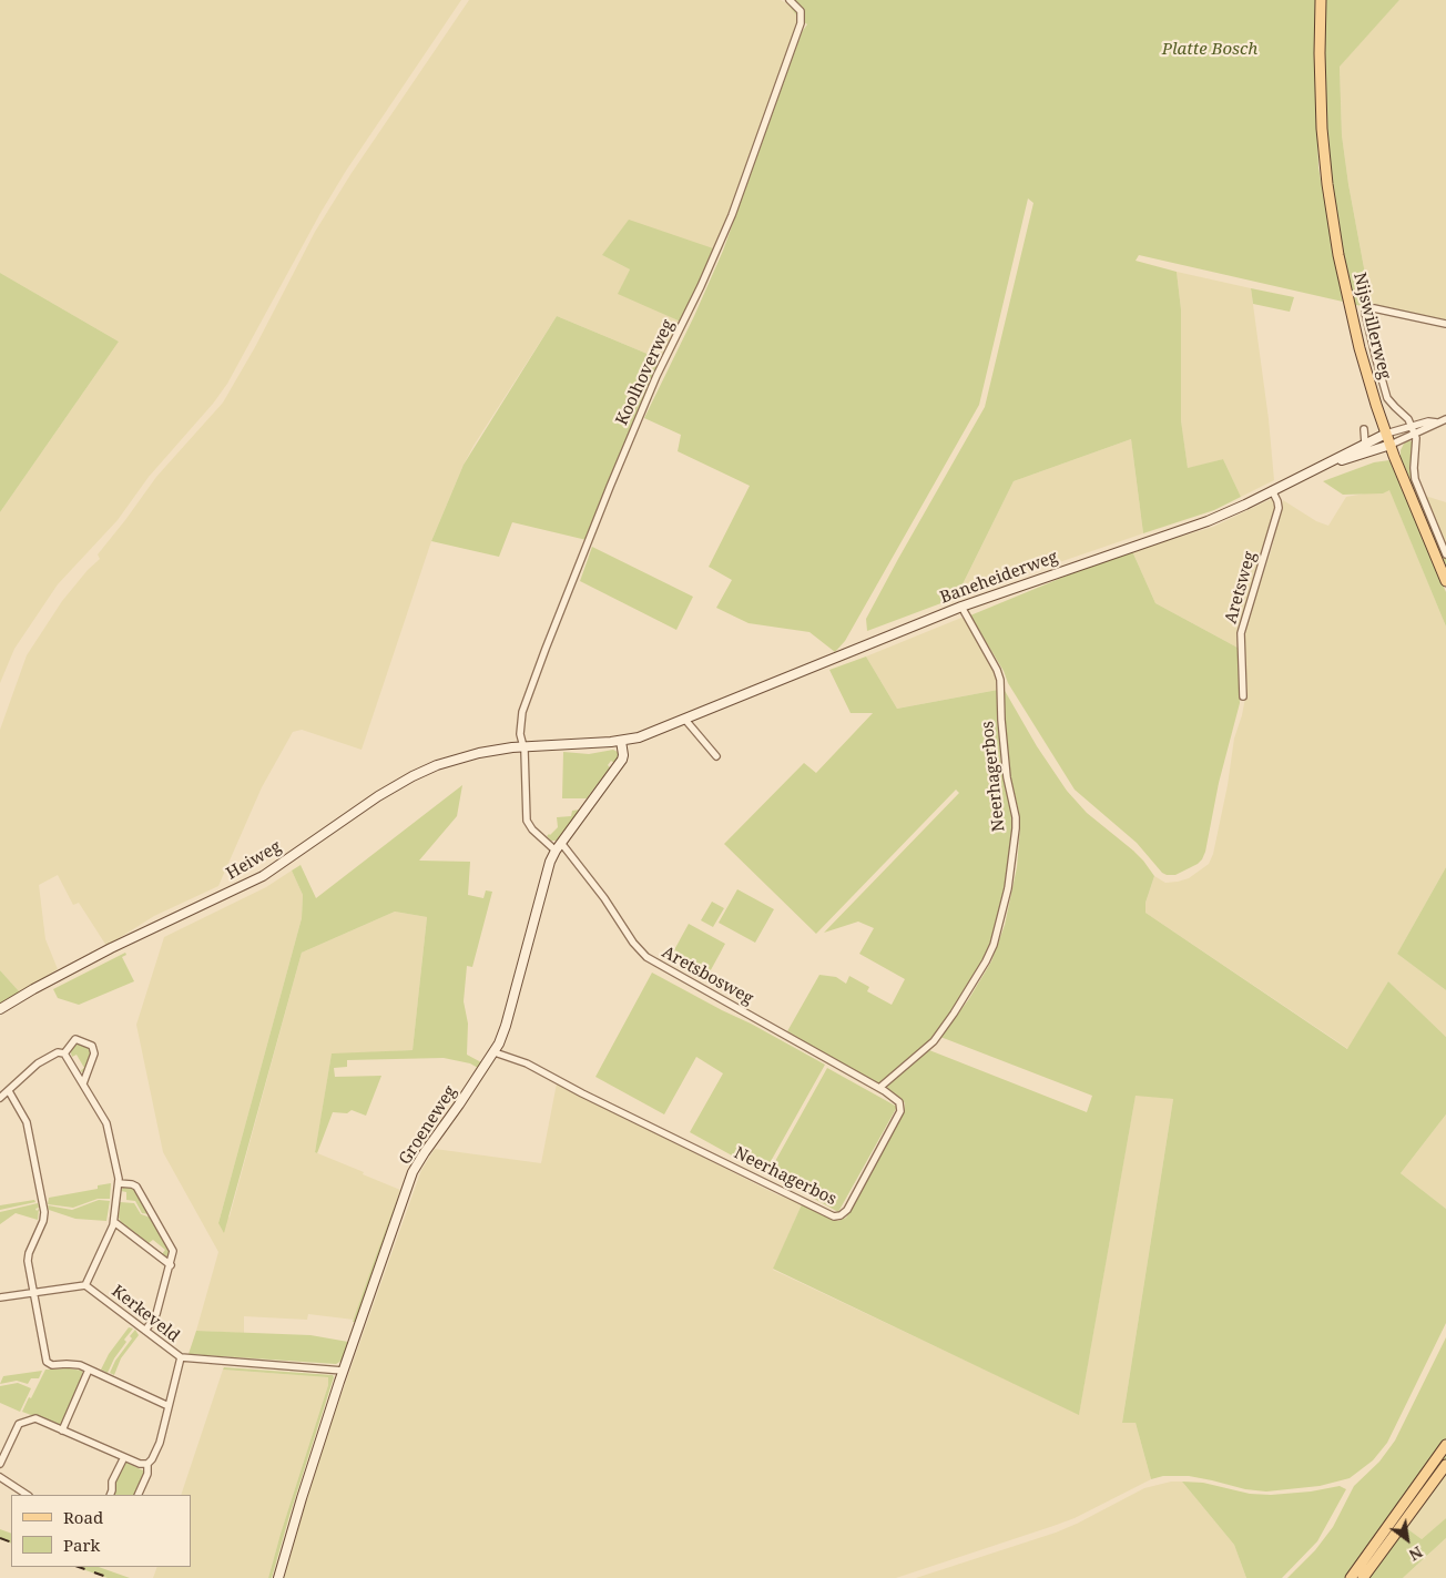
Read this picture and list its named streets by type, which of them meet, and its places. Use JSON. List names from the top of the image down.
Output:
{
  "streets": {
    "main road": ["Nijswillerweg"],
    "street": [
      "Koolhoverweg",
      "Baneheiderweg",
      "Aretsweg",
      "Neerhagerbos",
      "Heiweg",
      "Aretsbosweg",
      "Groeneweg",
      "Kerkeveld"
    ]
  },
  "crossings": [
    ["Nijswillerweg", "Baneheiderweg"],
    ["Koolhoverweg", "Baneheiderweg"],
    ["Koolhoverweg", "Heiweg"],
    ["Koolhoverweg", "Groeneweg"],
    ["Baneheiderweg", "Aretsweg"],
    ["Baneheiderweg", "Neerhagerbos"],
    ["Baneheiderweg", "Heiweg"],
    ["Baneheiderweg", "Groeneweg"],
    ["Neerhagerbos", "Aretsbosweg"],
    ["Neerhagerbos", "Groeneweg"],
    ["Aretsbosweg", "Groeneweg"],
    ["Groeneweg", "Kerkeveld"]
  ],
  "parks": ["Platte Bosch"],
  "legend": ["Road", "Park"],
  "north": "bottom right"
}
